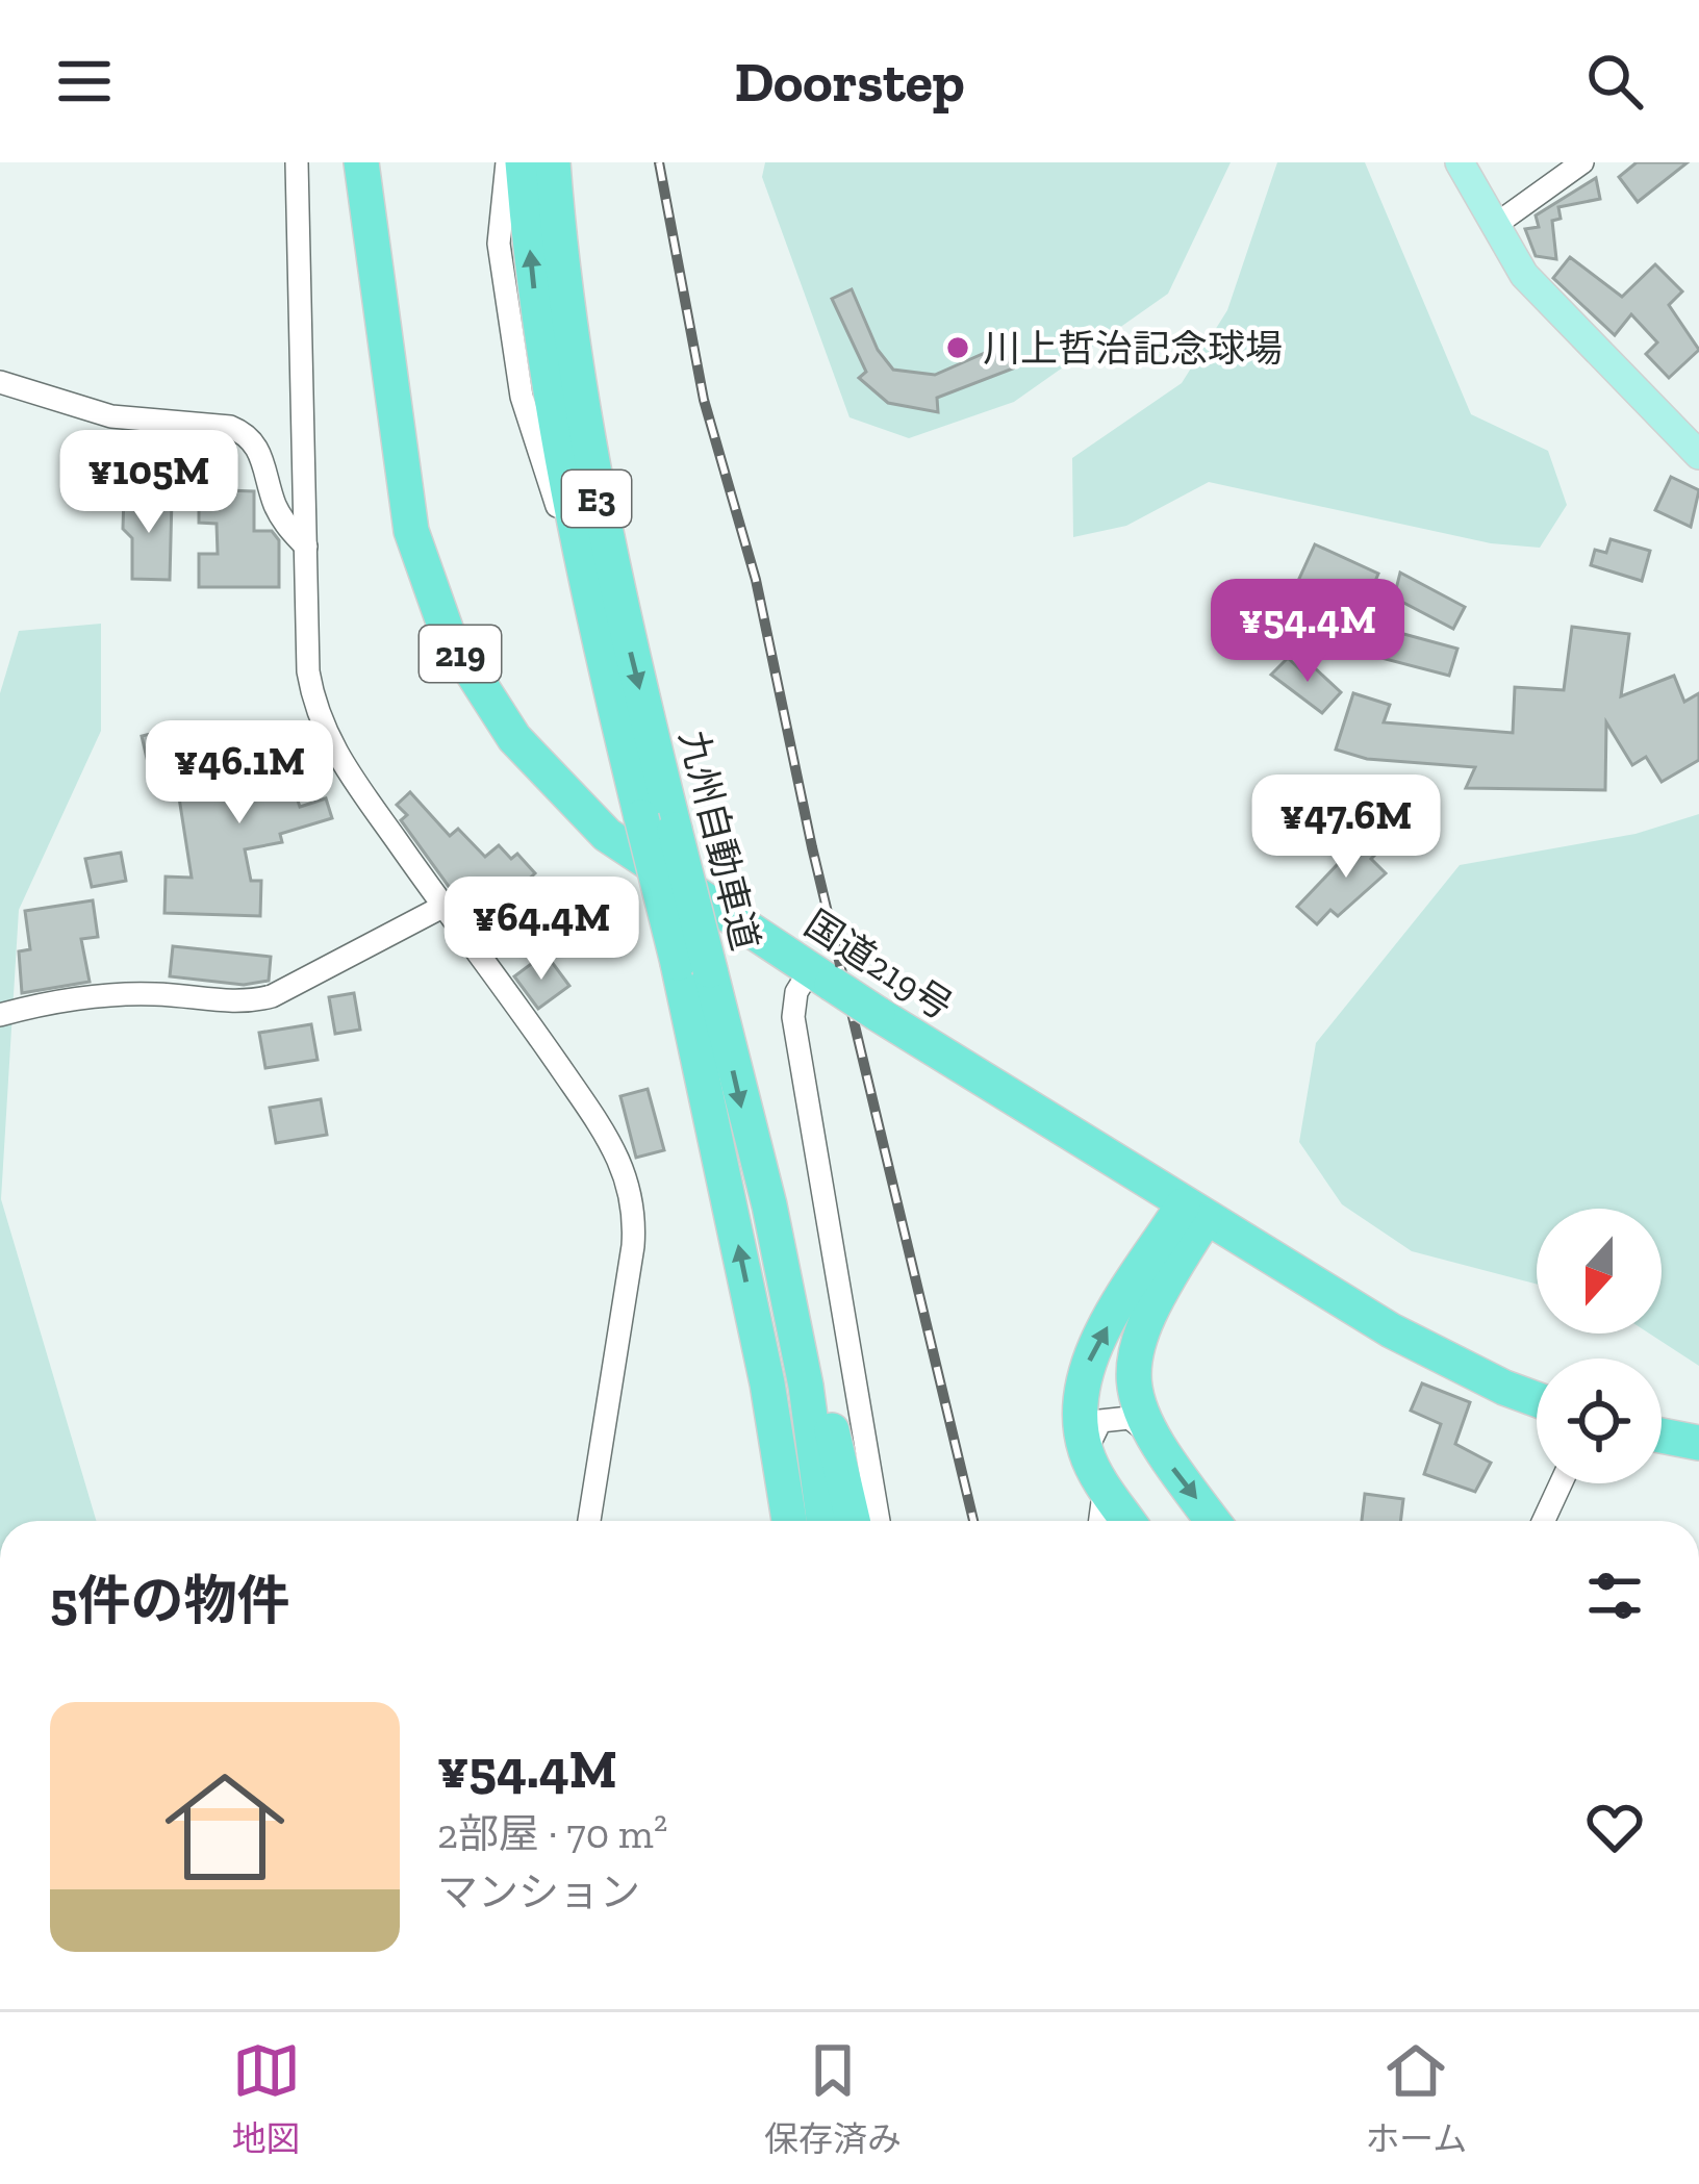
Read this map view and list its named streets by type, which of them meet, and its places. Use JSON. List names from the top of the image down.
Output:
{
  "streets": {
    "highway": [
      "E3",
      "219",
      "九州自動車道",
      "国道219号"
    ]
  },
  "places": ["川上哲治記念球場"],
  "north": "bottom",
  "page": {
    "header": "Doorstep",
    "price": [
      "¥105M",
      "¥54.4M",
      "¥46.1M",
      "¥47.6M",
      "¥64.4M"
    ],
    "heading": "5件の物件",
    "list": [
      {
        "name": "¥54.4M",
        "note": "2部屋 · 70 m² · マンション"
      }
    ],
    "tabs": ["地図", "保存済み", "ホーム"]
  }
}
